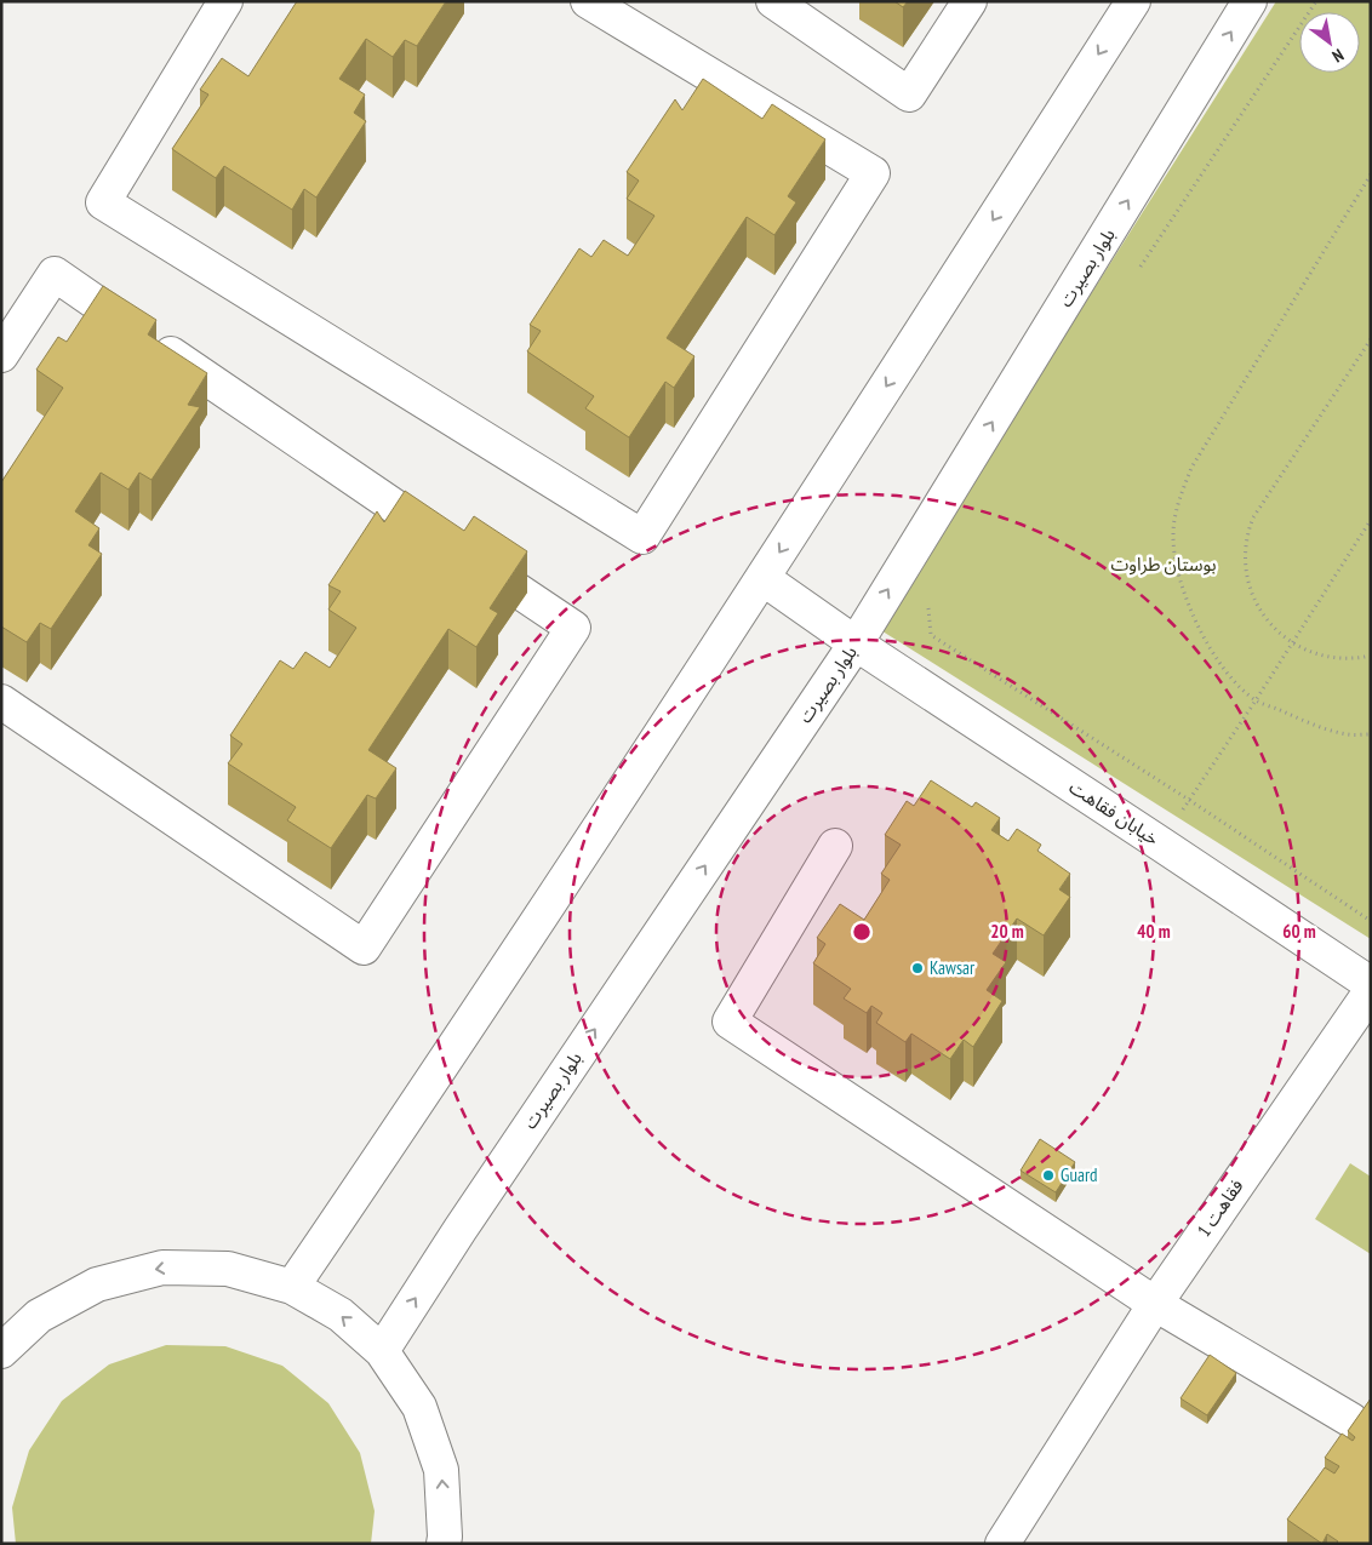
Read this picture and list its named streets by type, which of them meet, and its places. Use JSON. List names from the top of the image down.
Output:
{
  "streets": {
    "street": ["بلوار بصیرت", "خیابان فقاهت", "فقاهت 1"]
  },
  "crossings": [
    ["بلوار بصیرت", "خیابان فقاهت"]
  ],
  "parks": ["بوستان طراوت"],
  "places": ["Kawsar", "Guard"],
  "north": "bottom right",
  "rings": ["20 m", "40 m", "60 m"]
}
